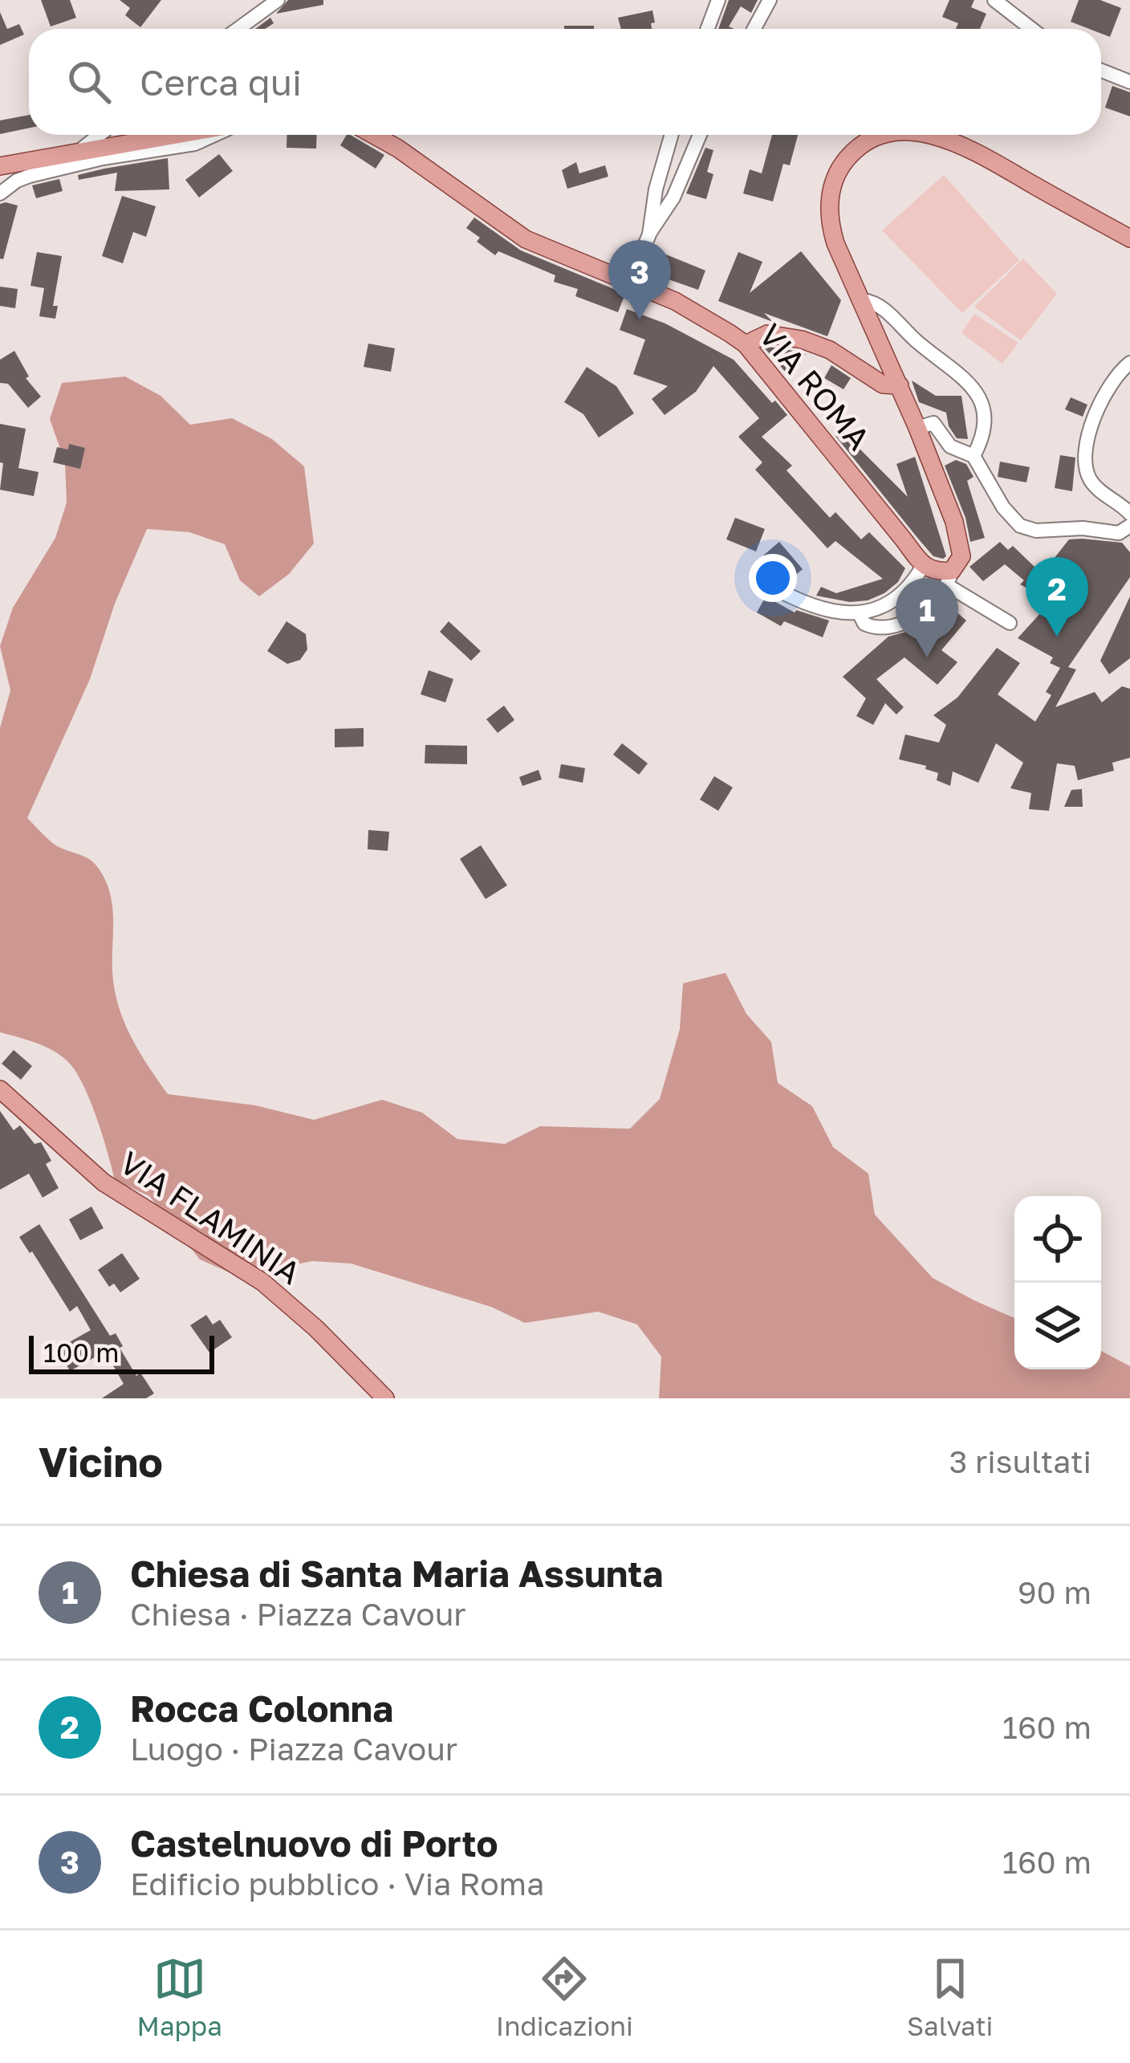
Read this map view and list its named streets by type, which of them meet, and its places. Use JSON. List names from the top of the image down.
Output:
{
  "streets": {
    "main road": ["VIA ROMA", "VIA FLAMINIA"]
  },
  "scale_bar": "100 m",
  "page": {
    "search": "Cerca qui",
    "pins": ["3", "2", "1"],
    "scale": "100 m",
    "heading": ["Vicino", "3 risultati"],
    "list": [
      {
        "mark": "1",
        "name": "Chiesa di Santa Maria Assunta",
        "note": "Chiesa · Piazza Cavour",
        "value": "90 m"
      },
      {
        "mark": "2",
        "name": "Rocca Colonna",
        "note": "Luogo · Piazza Cavour",
        "value": "160 m"
      },
      {
        "mark": "3",
        "name": "Castelnuovo di Porto",
        "note": "Edificio pubblico · Via Roma",
        "value": "160 m"
      }
    ],
    "nav": ["Mappa", "Indicazioni", "Salvati"]
  }
}
